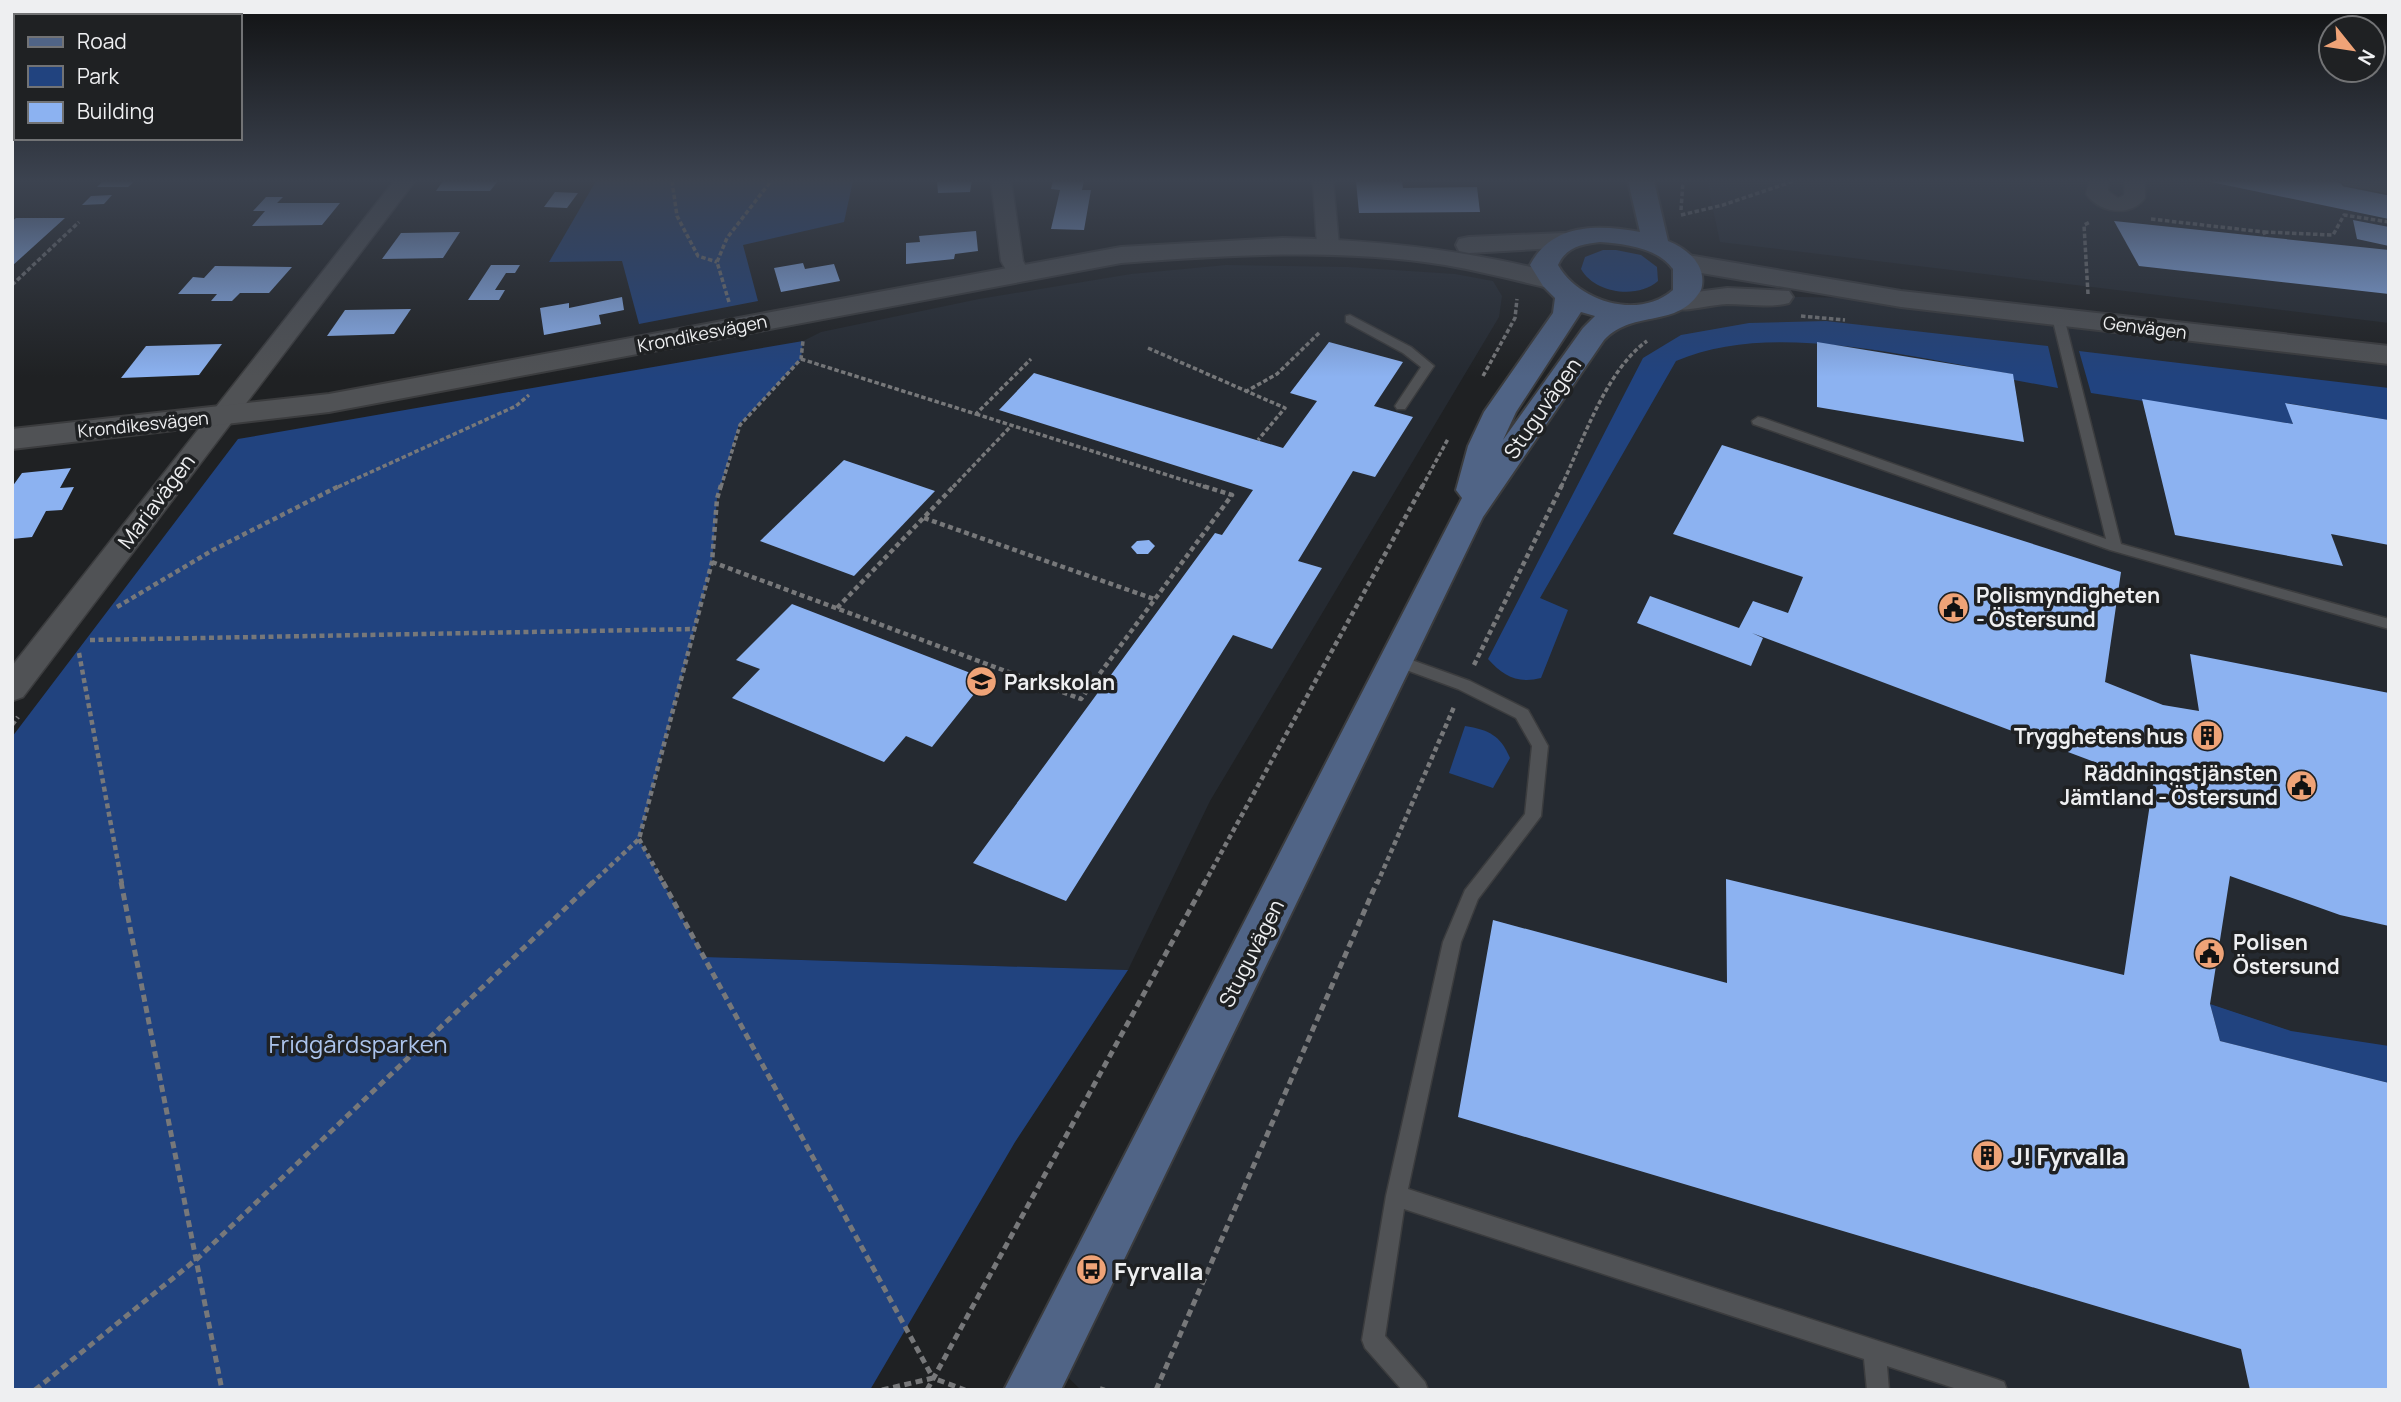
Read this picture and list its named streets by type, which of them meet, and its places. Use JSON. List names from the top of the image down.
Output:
{
  "streets": {
    "main road": ["Stuguvägen"],
    "street": ["Genvägen", "Krondikesvägen", "Mariavägen"]
  },
  "crossings": [
    ["Krondikesvägen", "Stuguvägen"],
    ["Krondikesvägen", "Mariavägen"]
  ],
  "parks": ["Fridgårdsparken"],
  "places": {
    "public building": ["Polismyndigheten - Östersund", "Räddningstjänsten Jämtland - Östersund", "Polisen Östersund"],
    "school or university": ["Parkskolan"],
    "building": ["Trygghetens hus", "J! Fyrvalla"],
    "bus stop": ["Fyrvalla"]
  },
  "legend": ["Road", "Park", "Building"],
  "north": "bottom right"
}
